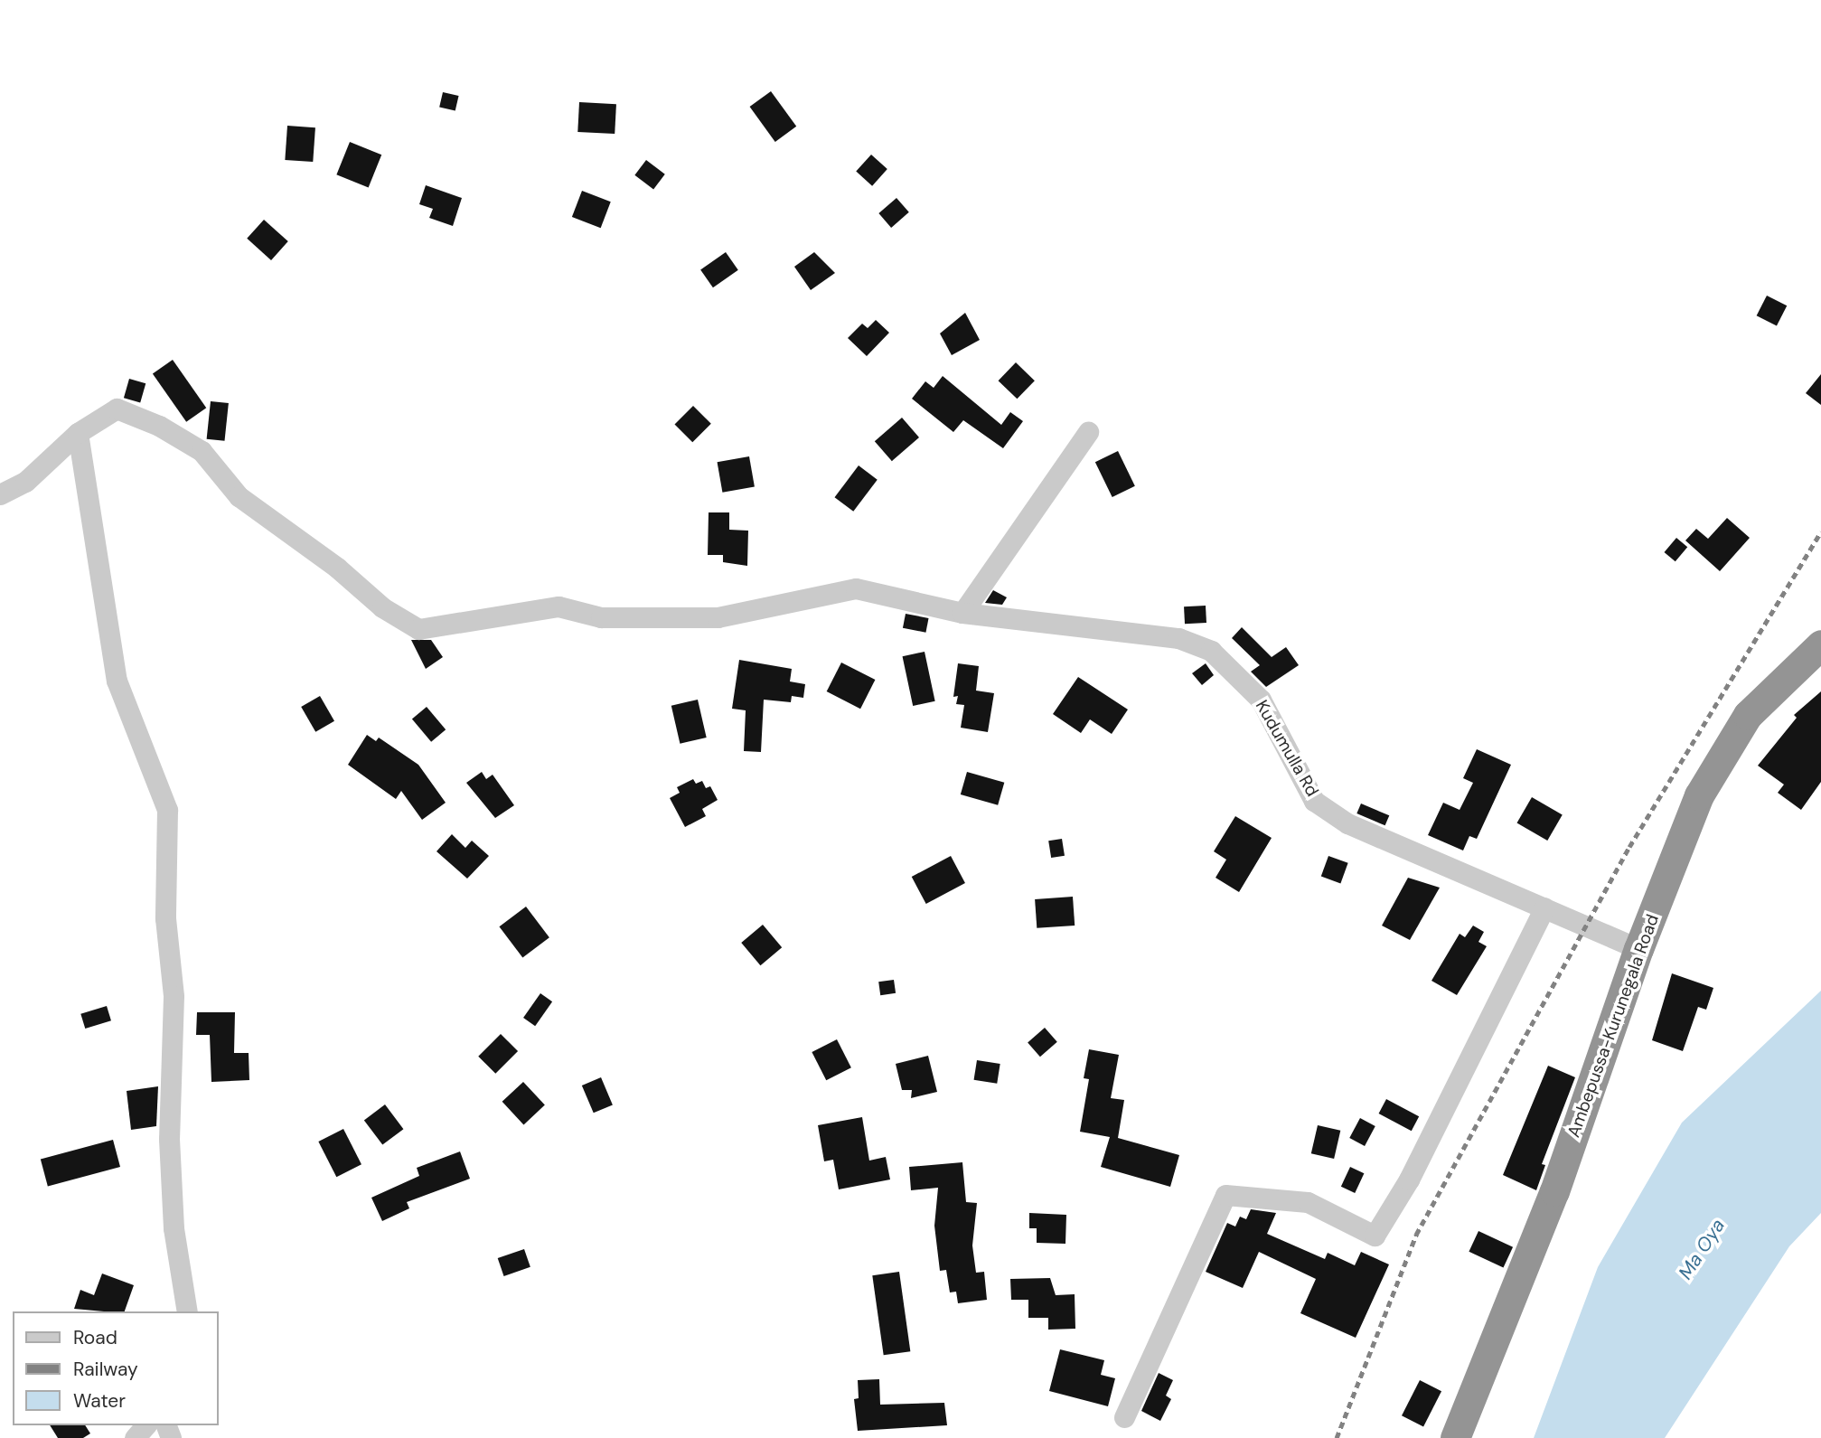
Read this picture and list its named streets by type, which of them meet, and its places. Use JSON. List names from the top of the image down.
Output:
{
  "streets": {
    "highway": ["Ambepussa-Kurunegala Road"],
    "street": ["Kudumulla Rd"]
  },
  "crossings": [
    ["Kudumulla Rd", "Ambepussa-Kurunegala Road"]
  ],
  "water": ["Ma Oya"],
  "legend": ["Road", "Railway", "Water"]
}
